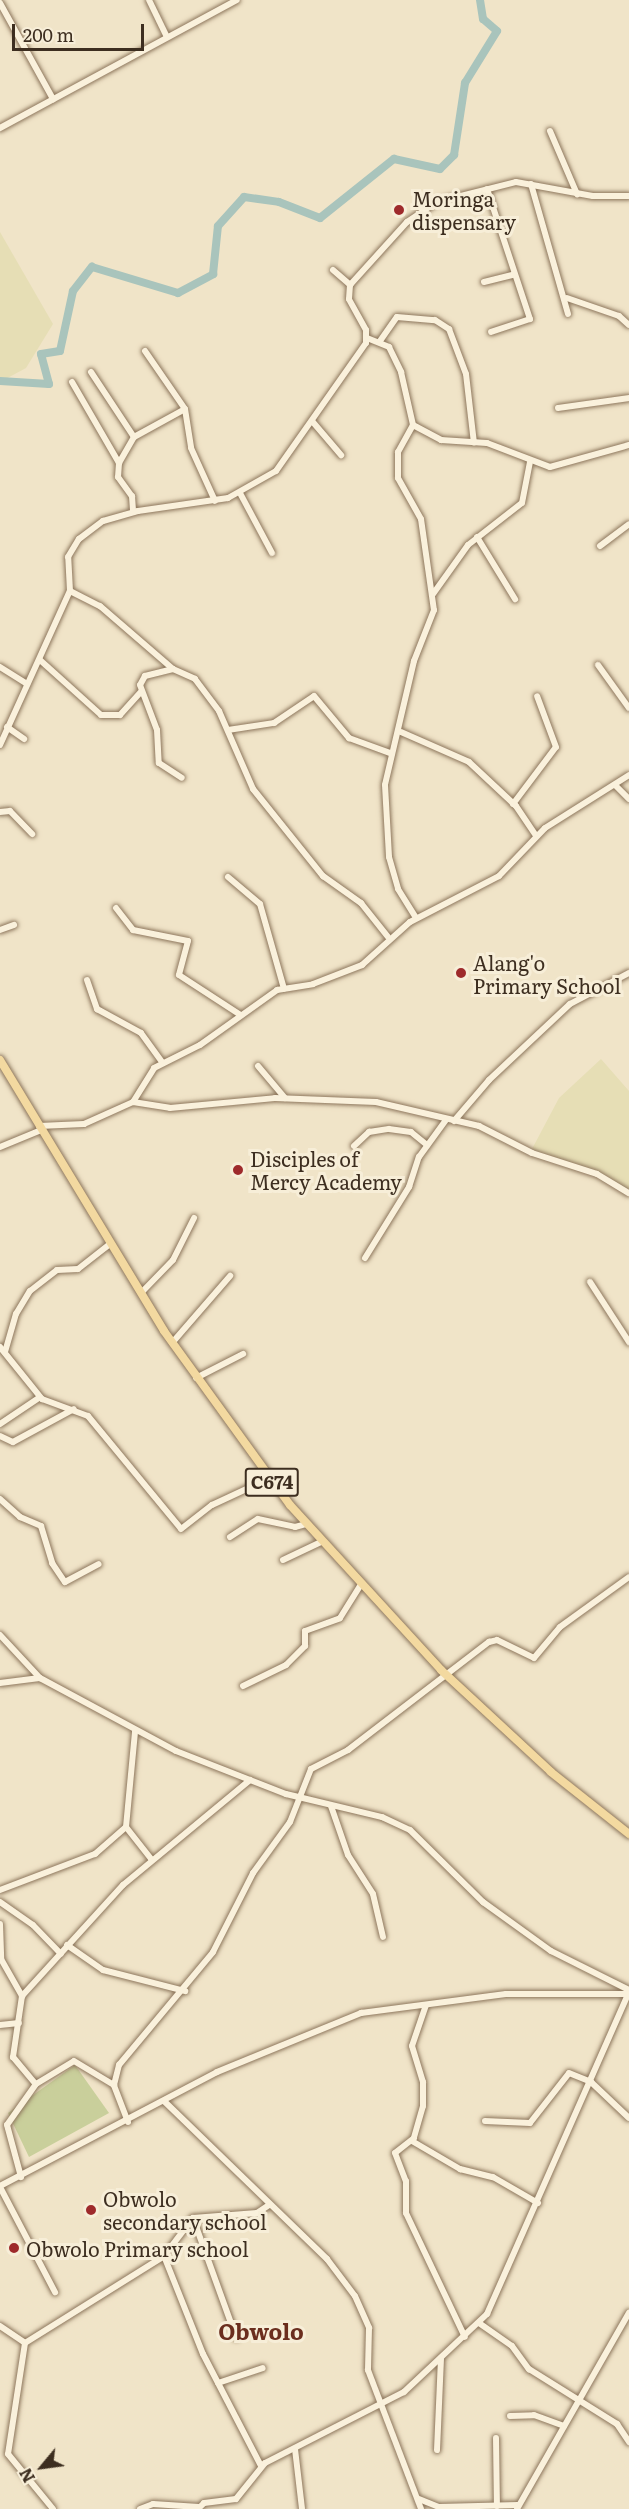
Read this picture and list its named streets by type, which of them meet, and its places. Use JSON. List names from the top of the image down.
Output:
{
  "streets": {
    "main road": ["C674"]
  },
  "districts": ["Obwolo"],
  "places": [
    "Moringa dispensary",
    "Alang'o Primary School",
    "Disciples of Mercy Academy",
    "Obwolo secondary school",
    "Obwolo Primary school"
  ],
  "scale_bar": "200 m",
  "north": "bottom left"
}
